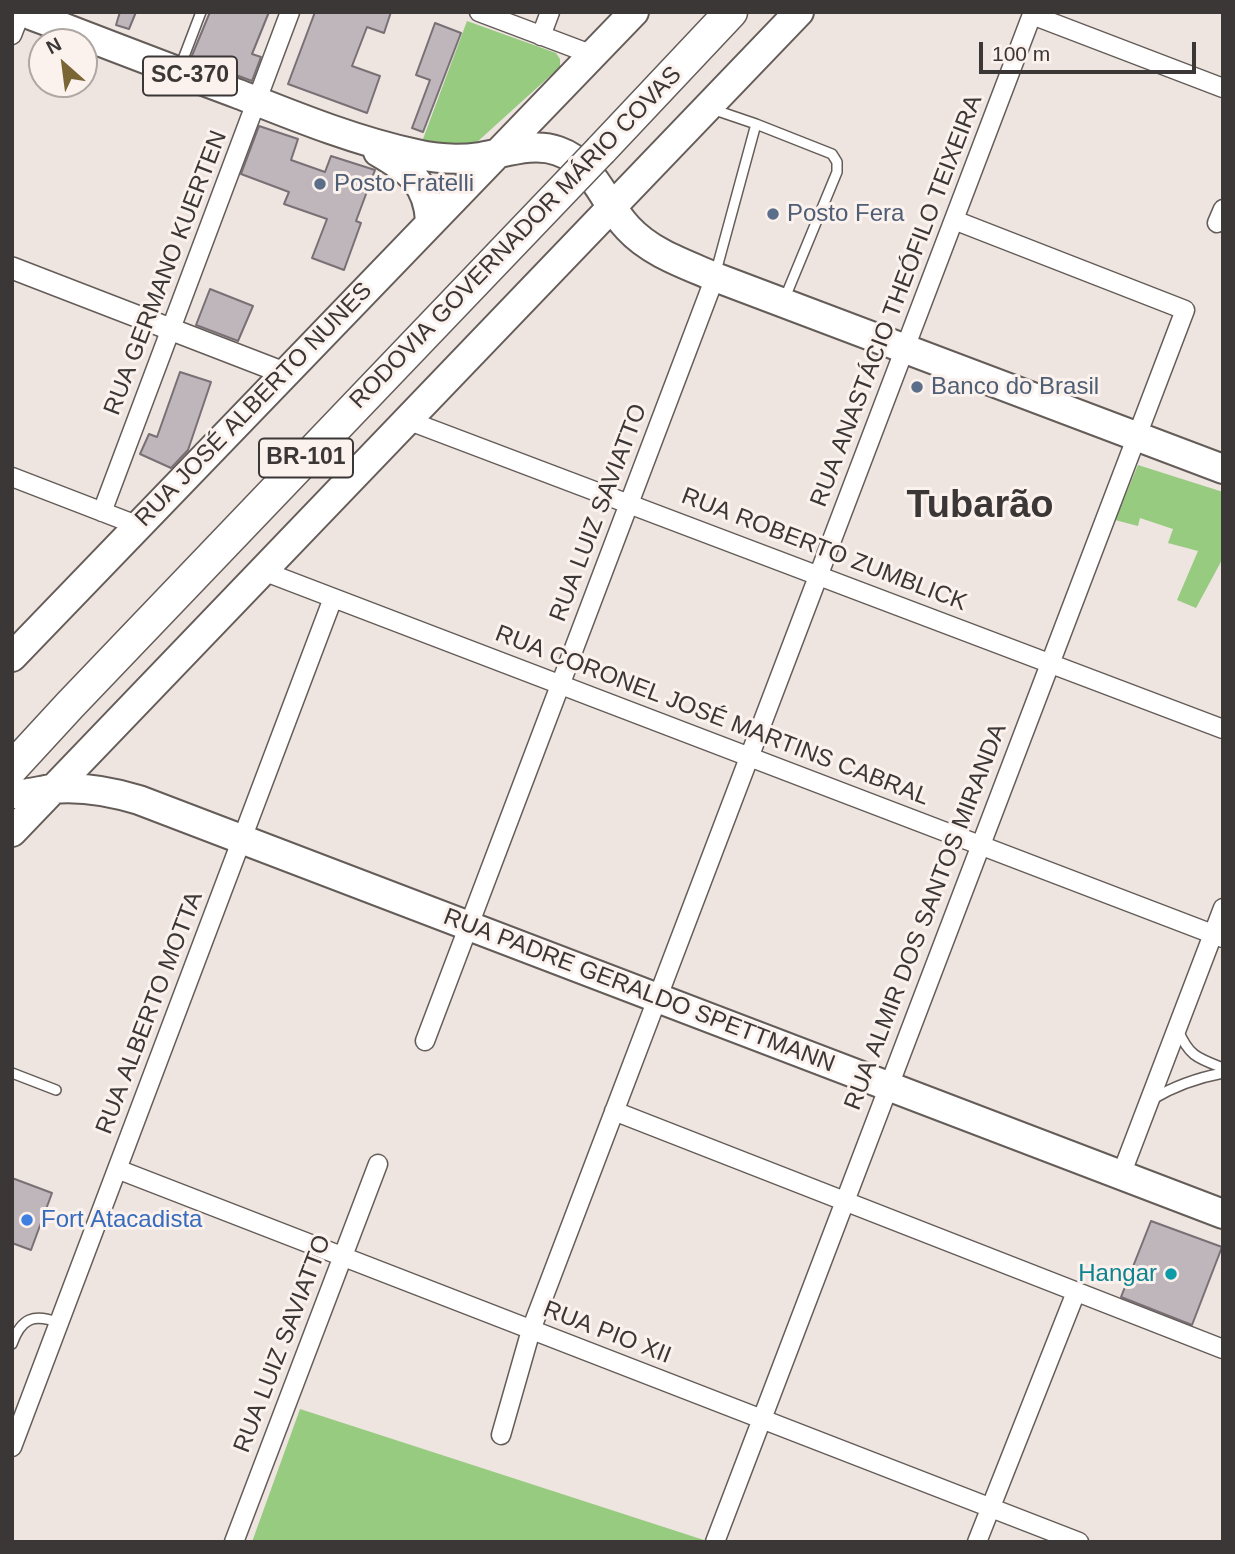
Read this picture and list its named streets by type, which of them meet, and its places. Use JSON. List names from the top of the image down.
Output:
{
  "streets": {
    "highway": ["RODOVIA GOVERNADOR MÁRIO COVAS", "BR-101"],
    "main road": ["SC-370", "RUA JOSÉ ALBERTO NUNES", "RUA PADRE GERALDO SPETTMANN"],
    "street": [
      "RUA GERMANO KUERTEN",
      "RUA ANASTÁCIO THEÓFILO TEIXEIRA",
      "RUA LUIZ SAVIATTO",
      "RUA ROBERTO ZUMBLICK",
      "RUA CORONEL JOSÉ MARTINS CABRAL",
      "RUA ALMIR DOS SANTOS MIRANDA",
      "RUA ALBERTO MOTTA",
      "RUA PIO XII"
    ]
  },
  "crossings": [
    ["SC-370", "RUA GERMANO KUERTEN"],
    ["SC-370", "RUA JOSÉ ALBERTO NUNES"],
    ["RUA ANASTÁCIO THEÓFILO TEIXEIRA", "RUA ROBERTO ZUMBLICK"],
    ["RUA ANASTÁCIO THEÓFILO TEIXEIRA", "RUA CORONEL JOSÉ MARTINS CABRAL"],
    ["RUA ANASTÁCIO THEÓFILO TEIXEIRA", "RUA ALMIR DOS SANTOS MIRANDA"],
    ["RUA ANASTÁCIO THEÓFILO TEIXEIRA", "RUA PADRE GERALDO SPETTMANN"],
    ["RUA ANASTÁCIO THEÓFILO TEIXEIRA", "RUA PIO XII"],
    ["RUA LUIZ SAVIATTO", "RUA ROBERTO ZUMBLICK"],
    ["RUA LUIZ SAVIATTO", "RUA CORONEL JOSÉ MARTINS CABRAL"],
    ["RUA LUIZ SAVIATTO", "RUA PADRE GERALDO SPETTMANN"],
    ["RUA LUIZ SAVIATTO", "RUA PIO XII"],
    ["RUA ROBERTO ZUMBLICK", "RUA ALMIR DOS SANTOS MIRANDA"],
    ["RUA CORONEL JOSÉ MARTINS CABRAL", "RUA ALMIR DOS SANTOS MIRANDA"],
    ["RUA CORONEL JOSÉ MARTINS CABRAL", "RUA ALBERTO MOTTA"],
    ["RUA ALMIR DOS SANTOS MIRANDA", "RUA PADRE GERALDO SPETTMANN"],
    ["RUA ALMIR DOS SANTOS MIRANDA", "RUA PIO XII"],
    ["RUA PADRE GERALDO SPETTMANN", "RUA ALBERTO MOTTA"],
    ["RUA ALBERTO MOTTA", "RUA PIO XII"]
  ],
  "districts": ["Tubarão"],
  "places": [
    "Posto Fratelli",
    "Posto Fera",
    "Banco do Brasil",
    "Fort Atacadista",
    "Hangar"
  ],
  "scale_bar": "100 m",
  "north": "top left"
}
